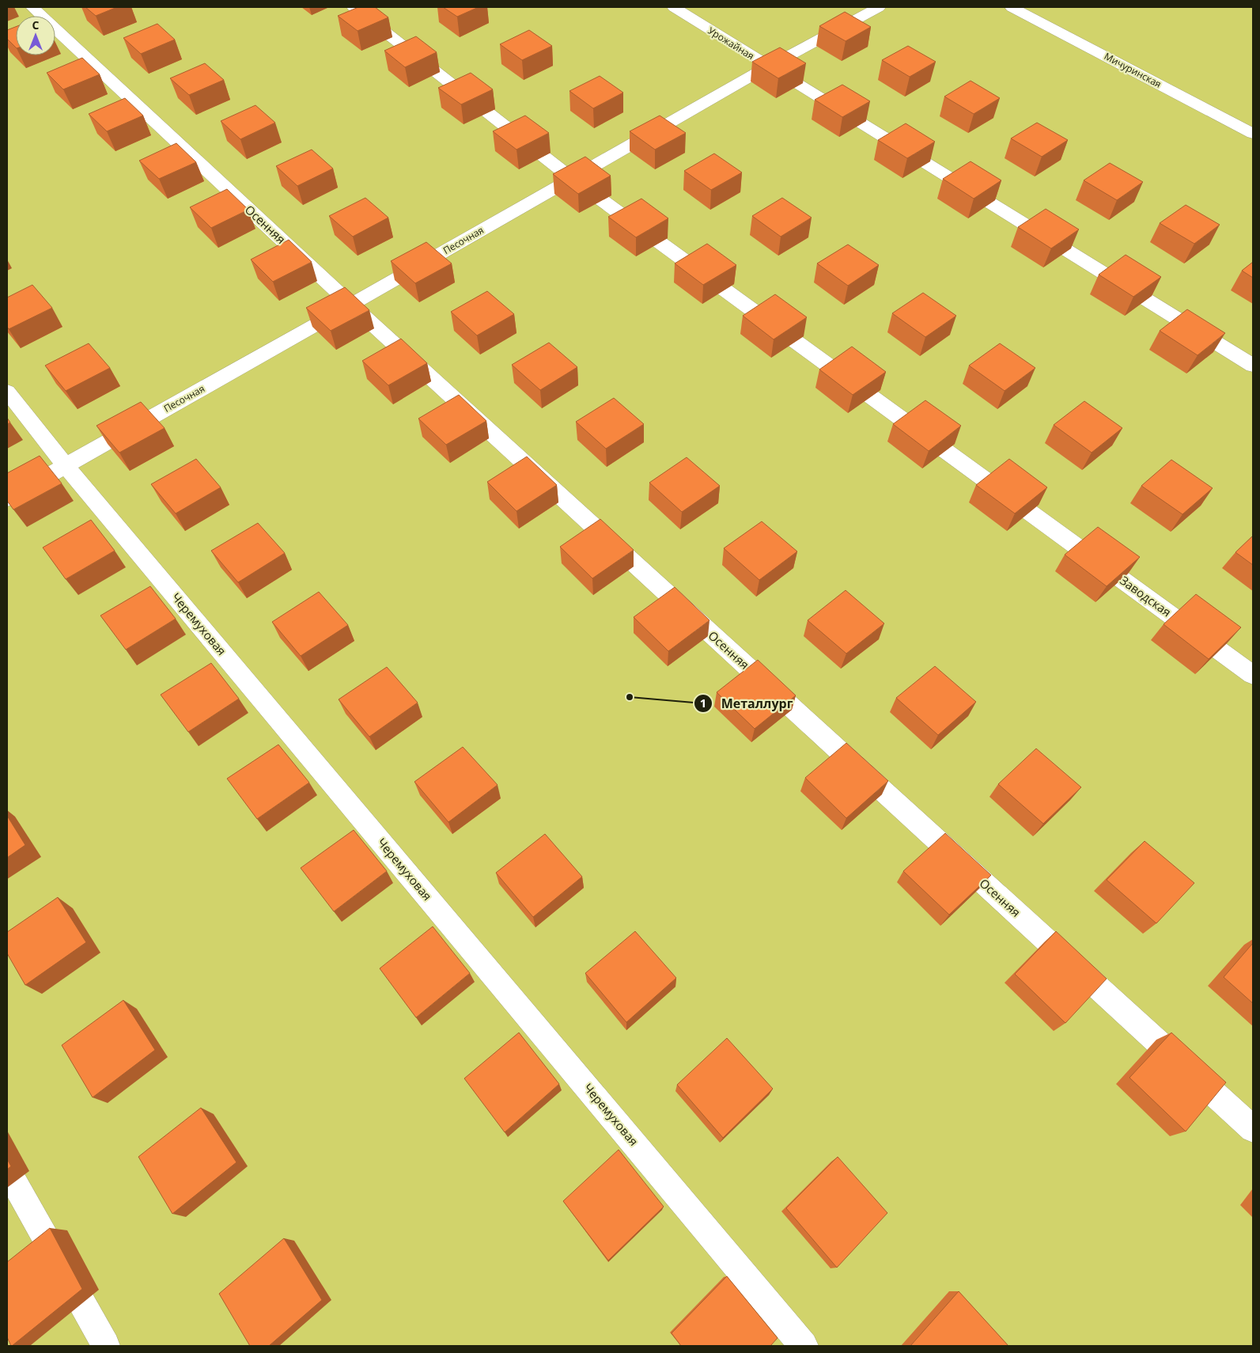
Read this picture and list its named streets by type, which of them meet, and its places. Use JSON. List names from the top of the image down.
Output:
{
  "streets": {
    "street": [
      "Урожайная",
      "Мичуринская",
      "Осенняя",
      "Песочная",
      "Заводская",
      "Черемуховая"
    ]
  },
  "crossings": [
    ["Урожайная", "Песочная"],
    ["Осенняя", "Песочная"],
    ["Песочная", "Заводская"],
    ["Песочная", "Черемуховая"]
  ],
  "places": ["Металлург"],
  "north": "top"
}
